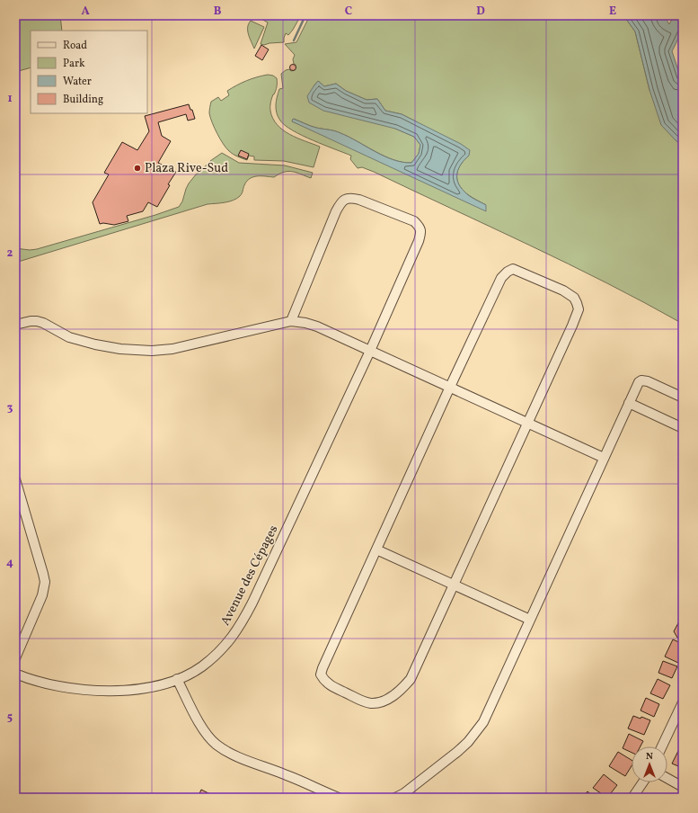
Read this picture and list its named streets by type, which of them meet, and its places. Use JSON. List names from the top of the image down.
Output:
{
  "streets": {
    "street": ["Avenue des Cépages"]
  },
  "places": ["Plaza Rive-Sud"],
  "legend": [
    "Road",
    "Park",
    "Water",
    "Building"
  ],
  "north": "top",
  "grid": {
    "columns": [
      "A",
      "B",
      "C",
      "D",
      "E"
    ],
    "rows": [
      "1",
      "2",
      "3",
      "4",
      "5"
    ]
  }
}
